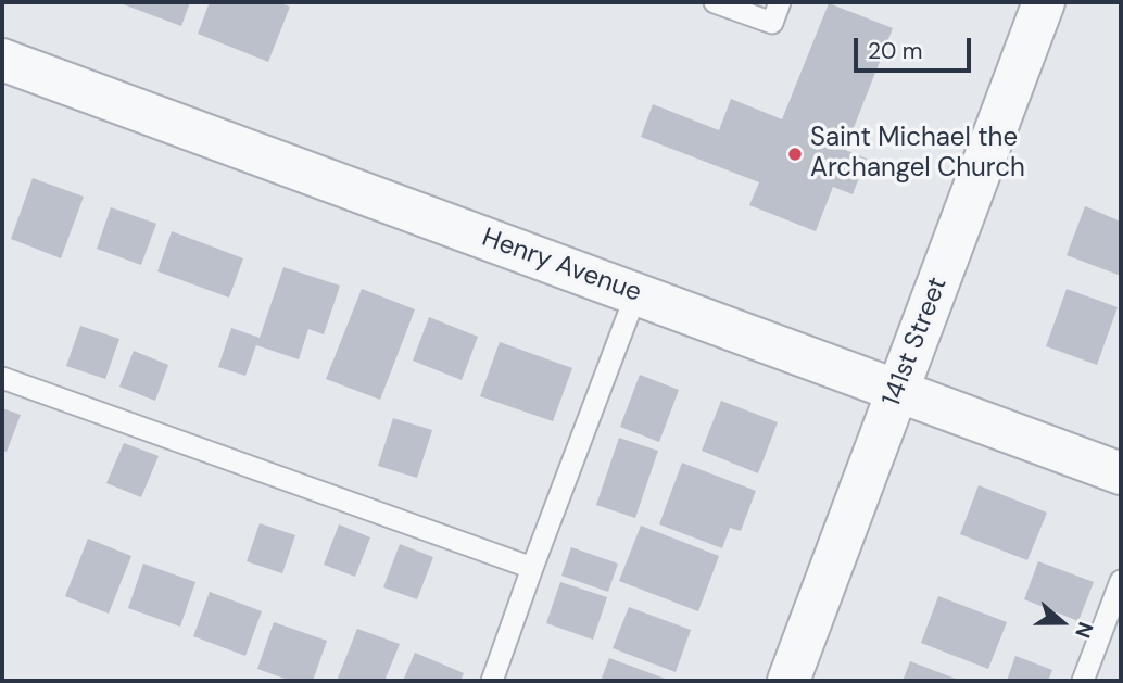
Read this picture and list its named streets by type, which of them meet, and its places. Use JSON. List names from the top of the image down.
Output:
{
  "streets": {
    "street": ["Henry Avenue", "141st Street"]
  },
  "crossings": [
    ["Henry Avenue", "141st Street"]
  ],
  "places": ["Saint Michael the Archangel Church"],
  "scale_bar": "20 m",
  "north": "right"
}
